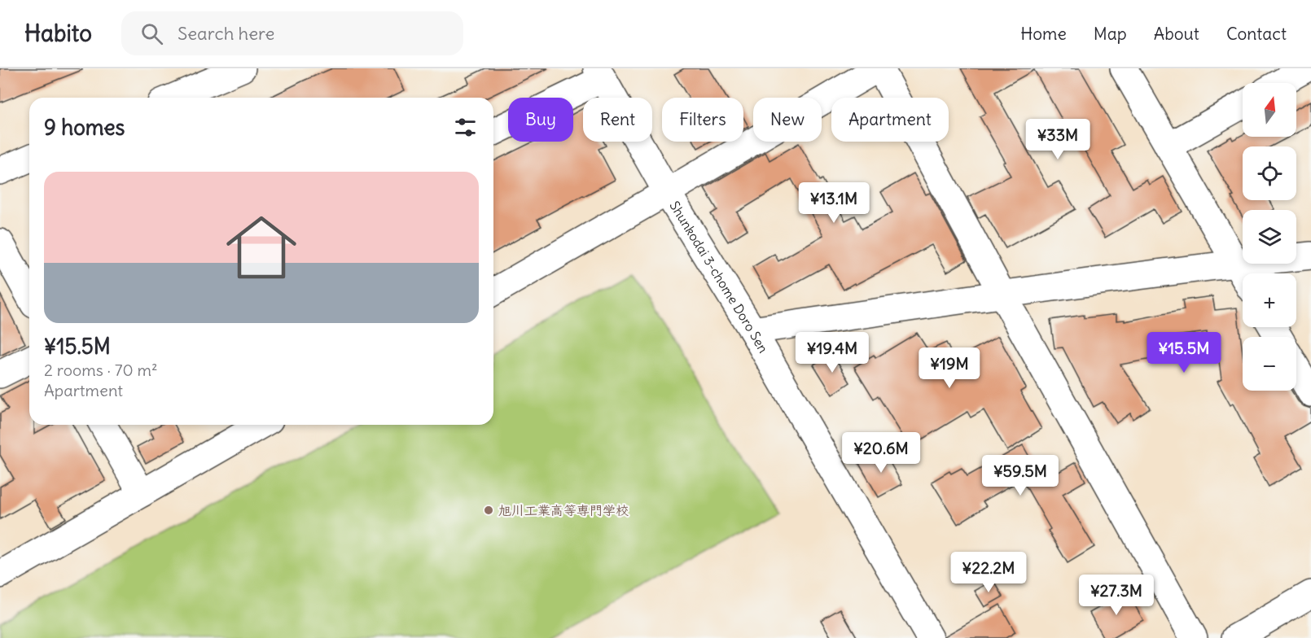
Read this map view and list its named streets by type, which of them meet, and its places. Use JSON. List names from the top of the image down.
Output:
{
  "streets": {
    "street": ["Shunkodai 3-chome Doro Sen"]
  },
  "places": ["旭川工業高等専門学校"],
  "north": "top",
  "page": {
    "header": "Habito",
    "search": "Search here",
    "nav": [
      "Home",
      "Map",
      "About",
      "Contact"
    ],
    "map_buttons": ["+", "−"],
    "chip": [
      "Buy",
      "Rent",
      "Filters",
      "New",
      "Apartment"
    ],
    "heading": "9 homes",
    "price": [
      "¥33M",
      "¥13.1M",
      "¥19.4M",
      "¥15.5M",
      "¥19M",
      "¥20.6M",
      "¥59.5M",
      "¥22.2M",
      "¥27.3M"
    ],
    "list": [
      {
        "name": "¥15.5M",
        "note": "2 rooms · 70 m² · Apartment"
      }
    ]
  }
}
